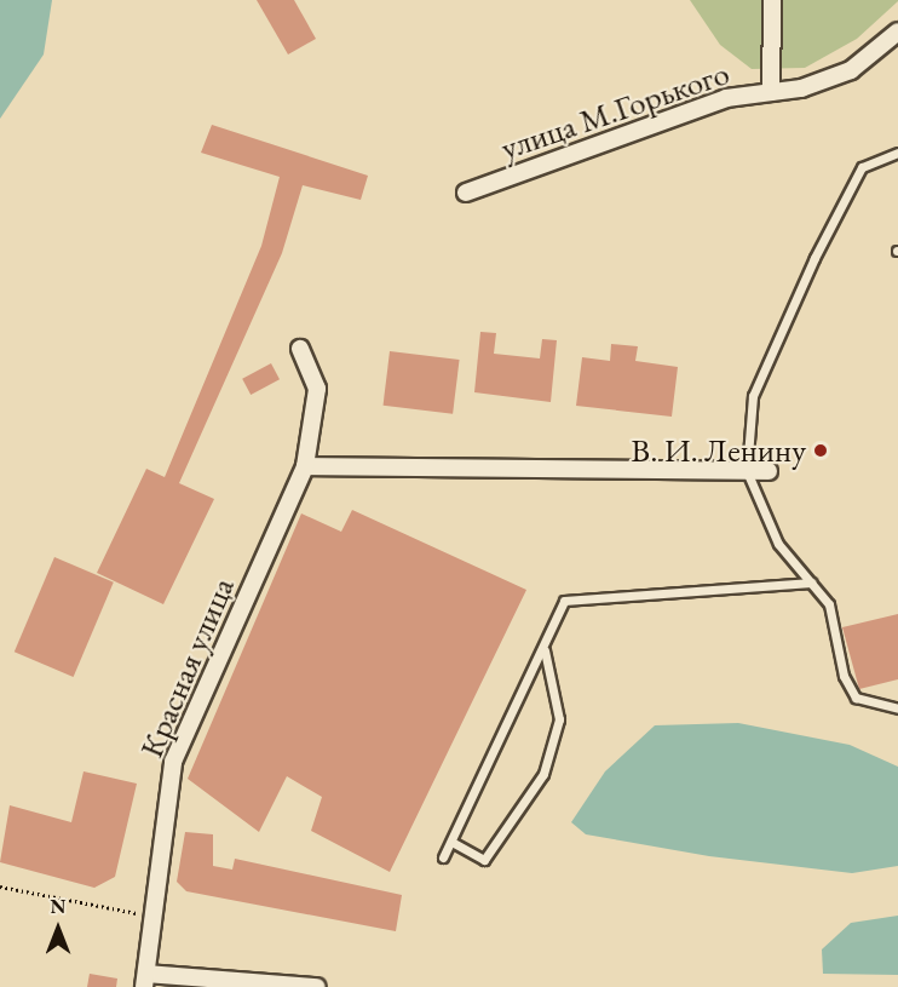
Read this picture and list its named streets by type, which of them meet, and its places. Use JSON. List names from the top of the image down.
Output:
{
  "streets": {
    "street": ["улица М.Горького", "Красная улица"]
  },
  "places": ["В. И. Ленину"],
  "north": "top"
}
